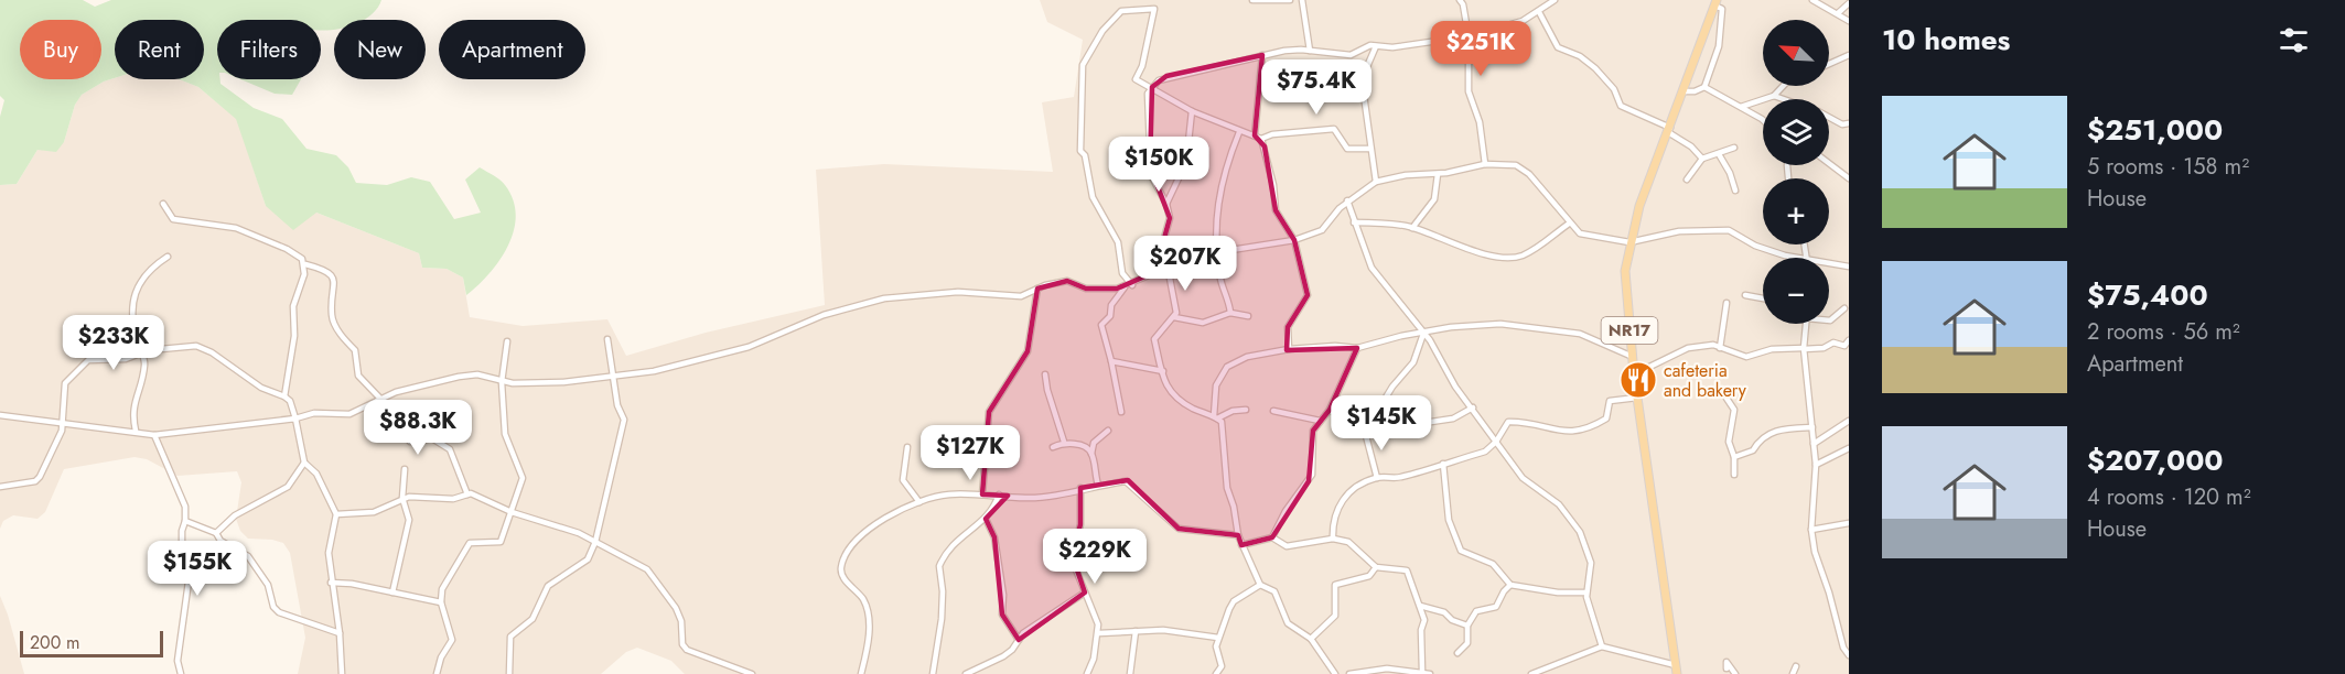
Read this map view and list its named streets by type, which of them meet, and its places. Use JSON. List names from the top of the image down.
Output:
{
  "streets": {
    "main road": ["NR17"]
  },
  "places": {
    "restaurant": ["cafeteria and bakery"]
  },
  "scale_bar": "200 m",
  "north": "top left",
  "page": {
    "heading": "10 homes",
    "map_buttons": ["+", "−"],
    "chip": [
      "Buy",
      "Rent",
      "Filters",
      "New",
      "Apartment"
    ],
    "price": [
      "$251K",
      "$75.4K",
      "$150K",
      "$207K",
      "$233K",
      "$145K",
      "$88.3K",
      "$127K",
      "$229K",
      "$155K"
    ],
    "list": [
      {
        "name": "$251,000",
        "note": "5 rooms · 158 m² · House"
      },
      {
        "name": "$75,400",
        "note": "2 rooms · 56 m² · Apartment"
      },
      {
        "name": "$207,000",
        "note": "4 rooms · 120 m² · House"
      }
    ],
    "scale": "200 m"
  }
}
